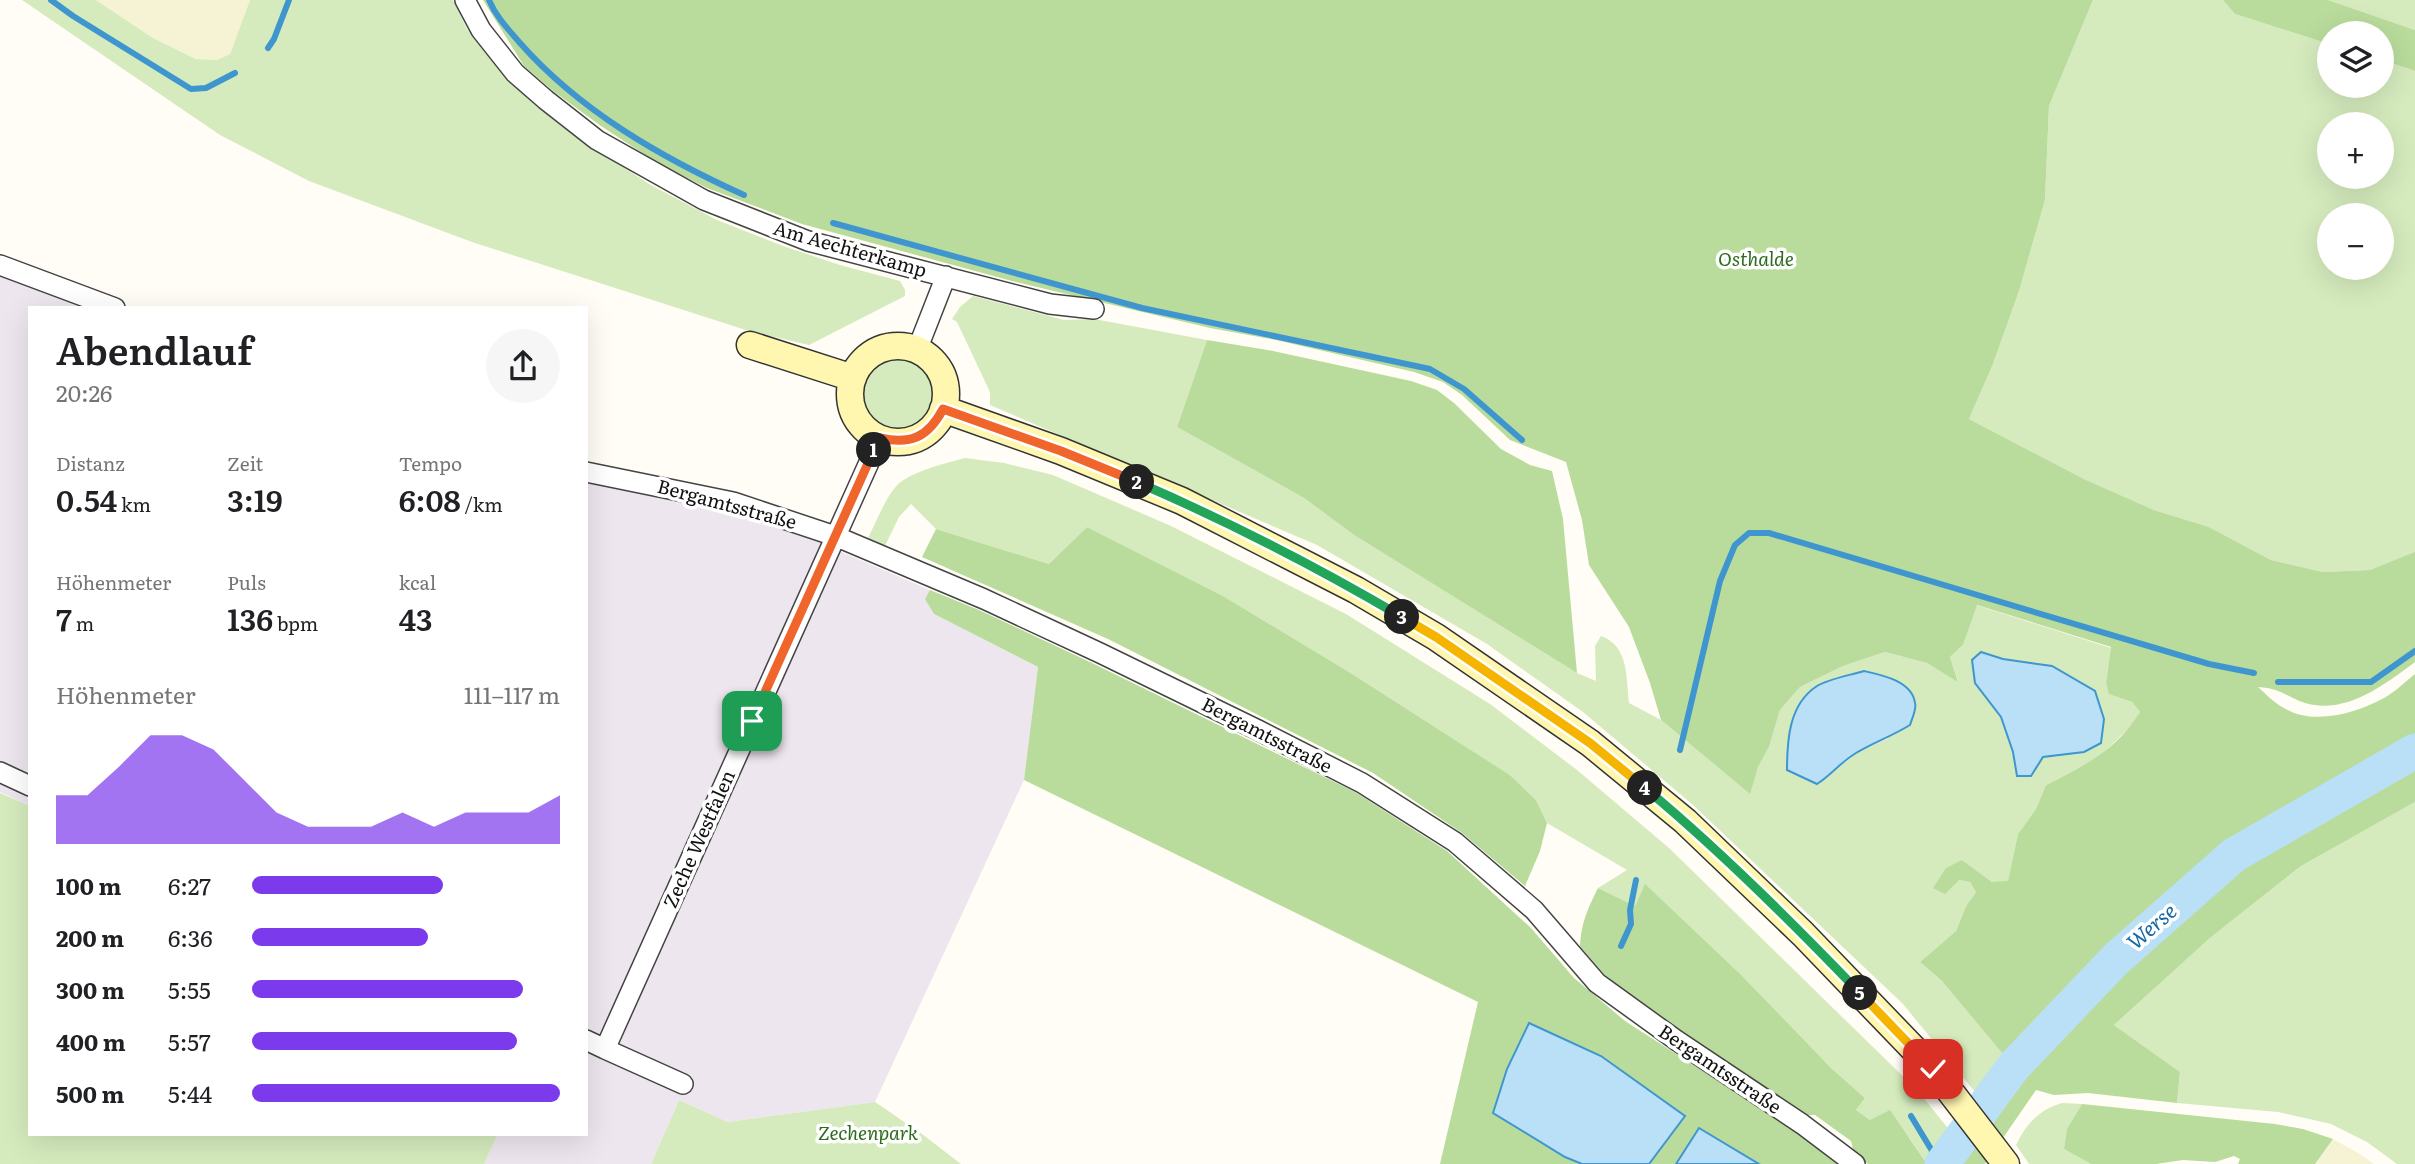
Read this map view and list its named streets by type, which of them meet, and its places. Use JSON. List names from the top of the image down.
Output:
{
  "streets": {
    "street": ["Am Aechterkamp", "Bergamtsstraße", "Zeche Westfalen"]
  },
  "crossings": [
    ["Am Aechterkamp", "Zeche Westfalen"],
    ["Bergamtsstraße", "Zeche Westfalen"]
  ],
  "water": ["Werse"],
  "parks": ["Osthalde", "Zechenpark"],
  "page": {
    "map_buttons": ["+", "−"],
    "heading": ["Abendlauf", "20:26"],
    "stats": [
      ["Distanz", "0.54 km"],
      ["Zeit", "3:19"],
      ["Tempo", "6:08 /km"],
      ["Höhenmeter", "7 m"],
      ["Puls", "136 bpm"],
      ["kcal", "43"]
    ],
    "pins": [
      "1",
      "2",
      "3",
      "4",
      "5"
    ],
    "chart": ["Höhenmeter", "111–117 m"],
    "list": [
      {
        "name": "100 m",
        "note": "6:27"
      },
      {
        "name": "200 m",
        "note": "6:36"
      },
      {
        "name": "300 m",
        "note": "5:55"
      },
      {
        "name": "400 m",
        "note": "5:57"
      },
      {
        "name": "500 m",
        "note": "5:44"
      }
    ]
  }
}
